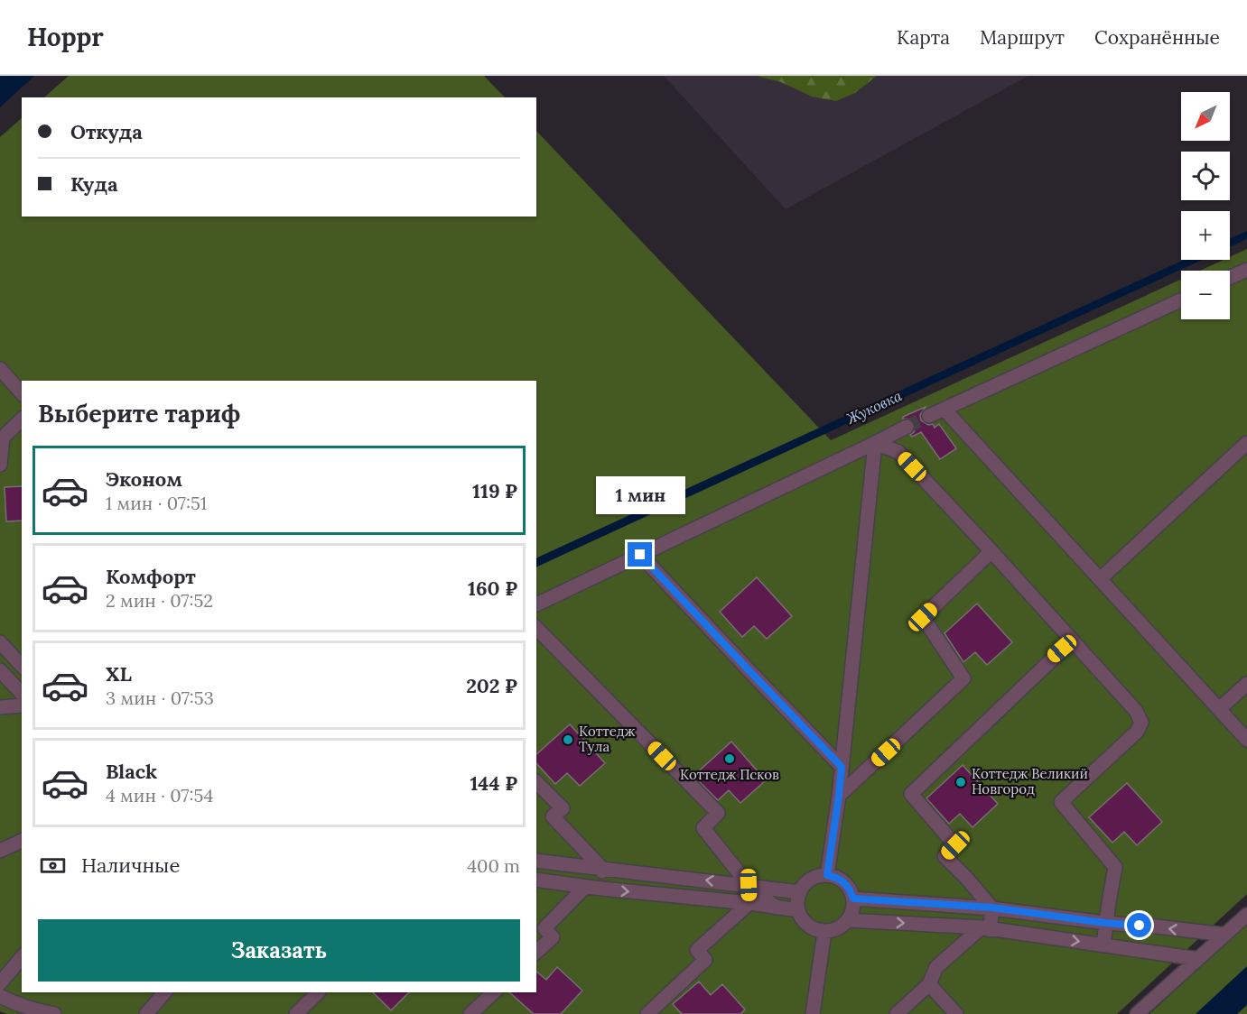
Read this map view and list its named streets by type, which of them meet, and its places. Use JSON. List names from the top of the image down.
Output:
{
  "water": ["Жуковка"],
  "places": ["Коттедж Тула", "Коттедж Псков", "Коттедж Великий Новгород"],
  "north": "bottom left",
  "page": {
    "header": "Hoppr",
    "nav": ["Карта", "Маршрут", "Сохранённые"],
    "map_buttons": ["+", "−"],
    "banner": ["Откуда", "Куда"],
    "heading": "Выберите тариф",
    "list": [
      {
        "name": "Эконом",
        "note": "1 мин · 07:51",
        "value": "119 ₽"
      },
      {
        "name": "Комфорт",
        "note": "2 мин · 07:52",
        "value": "160 ₽"
      },
      {
        "name": "XL",
        "note": "3 мин · 07:53",
        "value": "202 ₽"
      },
      {
        "name": "Black",
        "note": "4 мин · 07:54",
        "value": "144 ₽"
      }
    ],
    "bubble": "1 мин",
    "pay": ["Наличные", "400 m"],
    "buttons": "Заказать"
  }
}
